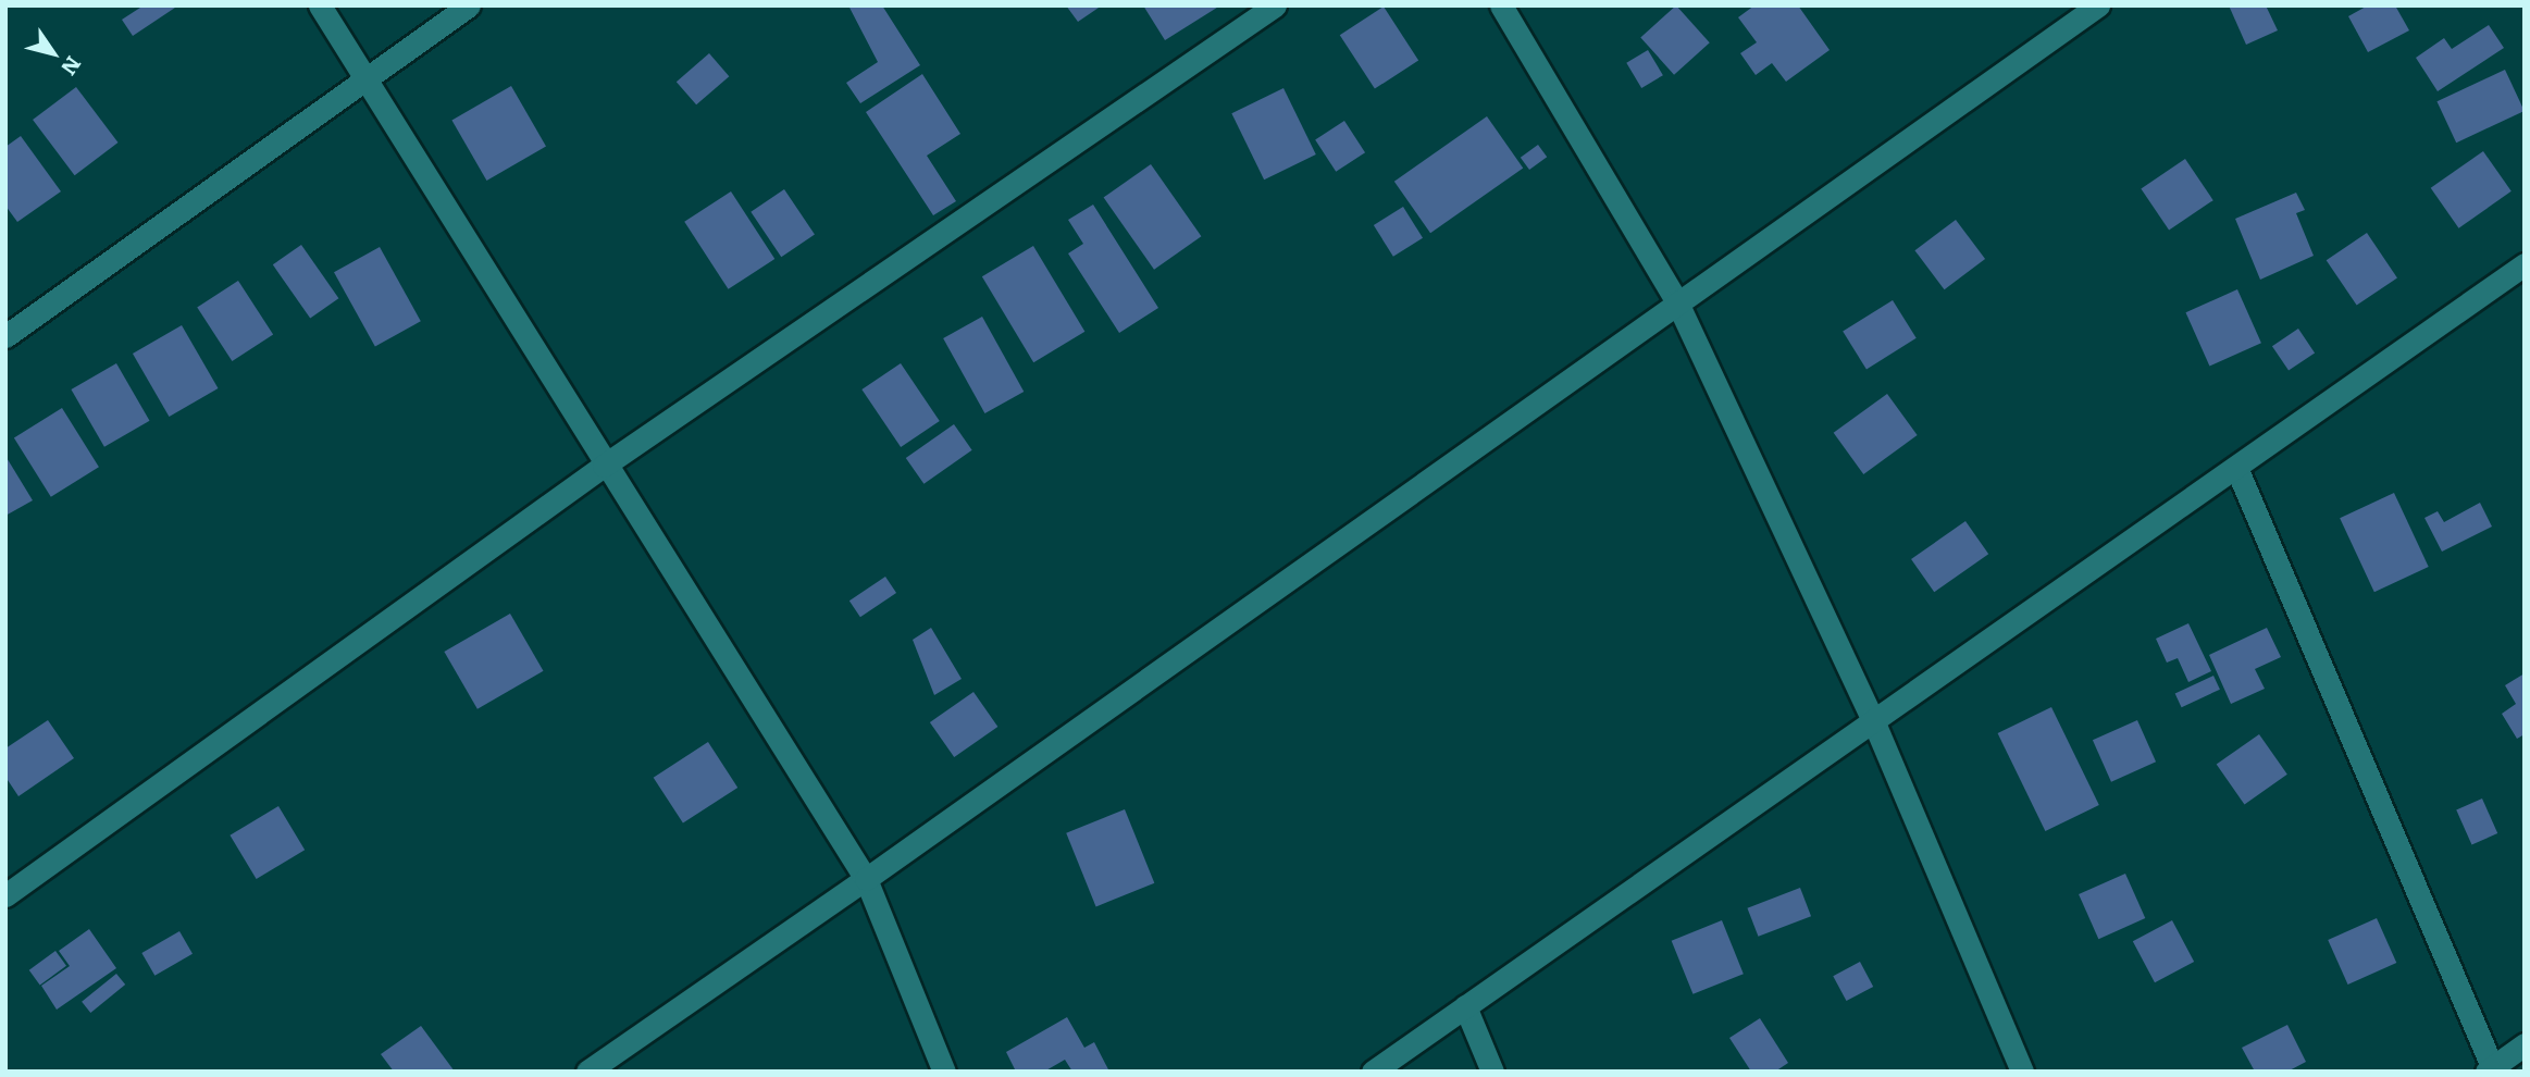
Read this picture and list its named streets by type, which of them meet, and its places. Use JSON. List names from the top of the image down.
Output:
{
  "north": "bottom right"
}
